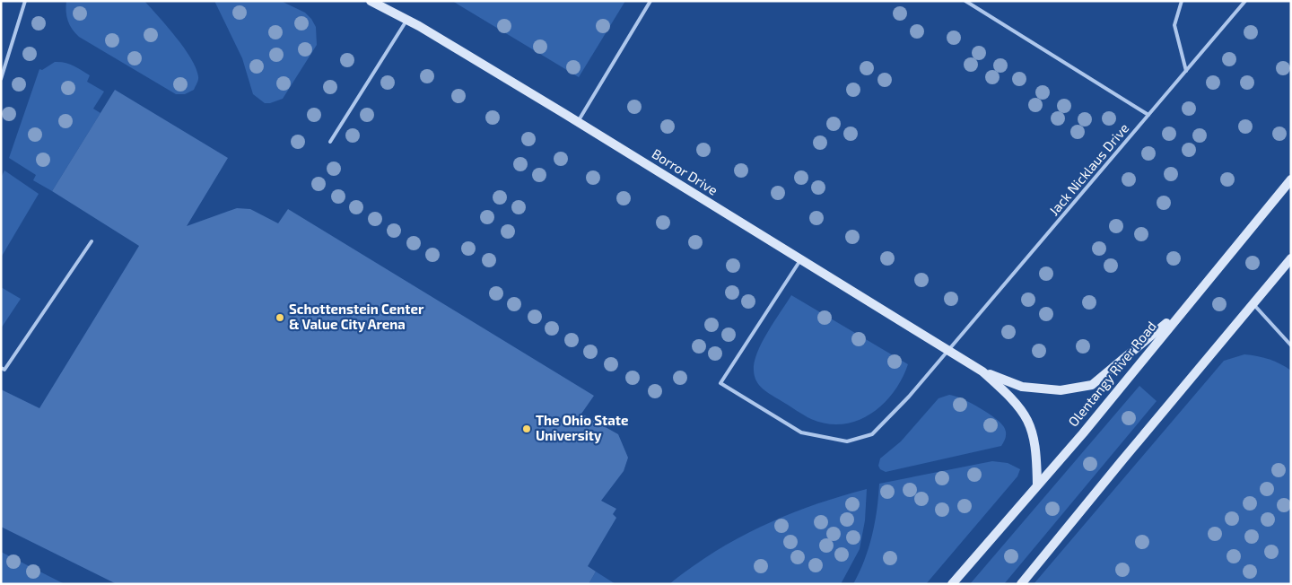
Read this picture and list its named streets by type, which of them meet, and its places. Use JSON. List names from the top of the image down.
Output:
{
  "streets": {
    "street": ["Borror Drive", "Olentangy River Road"],
    "lane": ["Jack Nicklaus Drive"]
  },
  "crossings": [
    ["Jack Nicklaus Drive", "Borror Drive"]
  ],
  "places": ["Schottenstein Center & Value City Arena", "The Ohio State University"]
}
